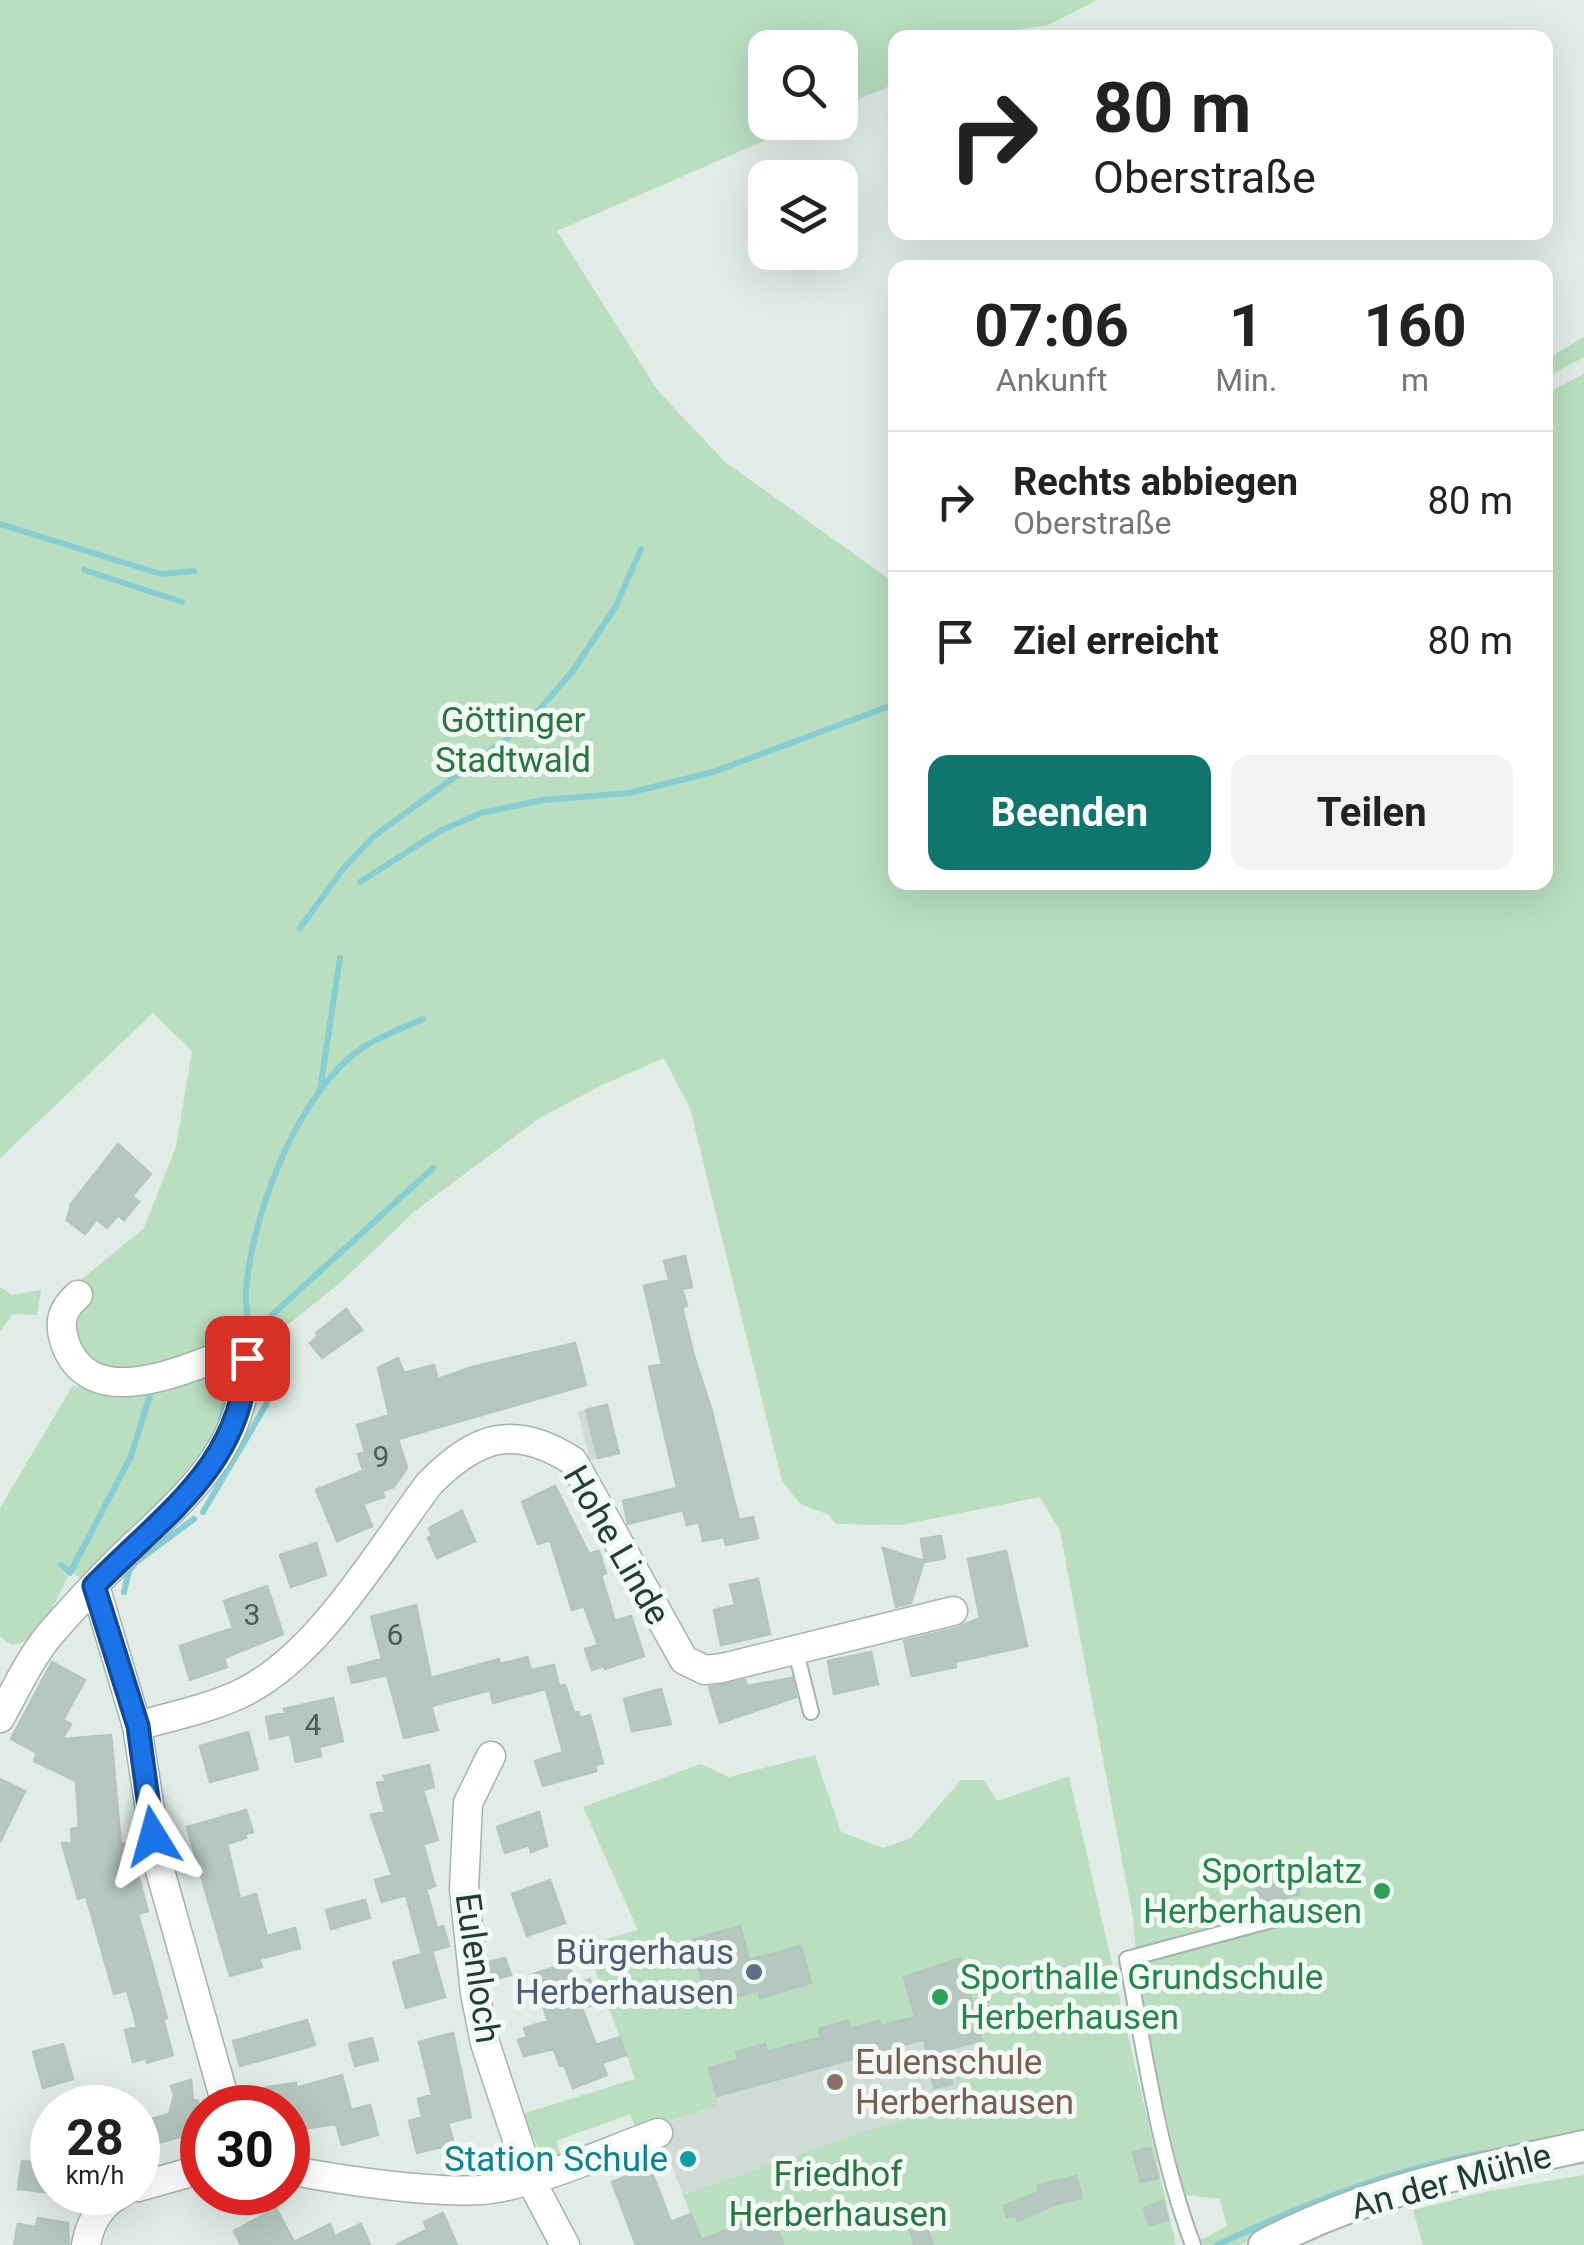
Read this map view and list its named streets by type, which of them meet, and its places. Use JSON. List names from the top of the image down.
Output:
{
  "streets": {
    "street": ["Hohe Linde", "Eulenloch", "An der Mühle"]
  },
  "parks": ["Göttinger Stadtwald", "Friedhof Herberhausen"],
  "places": [
    "Sportplatz Herberhausen",
    "Bürgerhaus Herberhausen",
    "Sporthalle Grundschule Herberhausen",
    "Eulenschule Herberhausen",
    "Station Schule"
  ],
  "house_numbers": [
    "9",
    "3",
    "6",
    "4"
  ],
  "page": {
    "turn": ["80 m", "Oberstraße"],
    "eta": [
      "07:06",
      "Ankunft",
      "1",
      "Min.",
      "160",
      "m"
    ],
    "list": [
      {
        "name": "Rechts abbiegen",
        "note": "Oberstraße",
        "value": "80 m"
      },
      {
        "name": "Ziel erreicht",
        "value": "80 m"
      }
    ],
    "buttons": ["Beenden", "Teilen"],
    "speed": "28 km/h",
    "limit": "30"
  }
}
